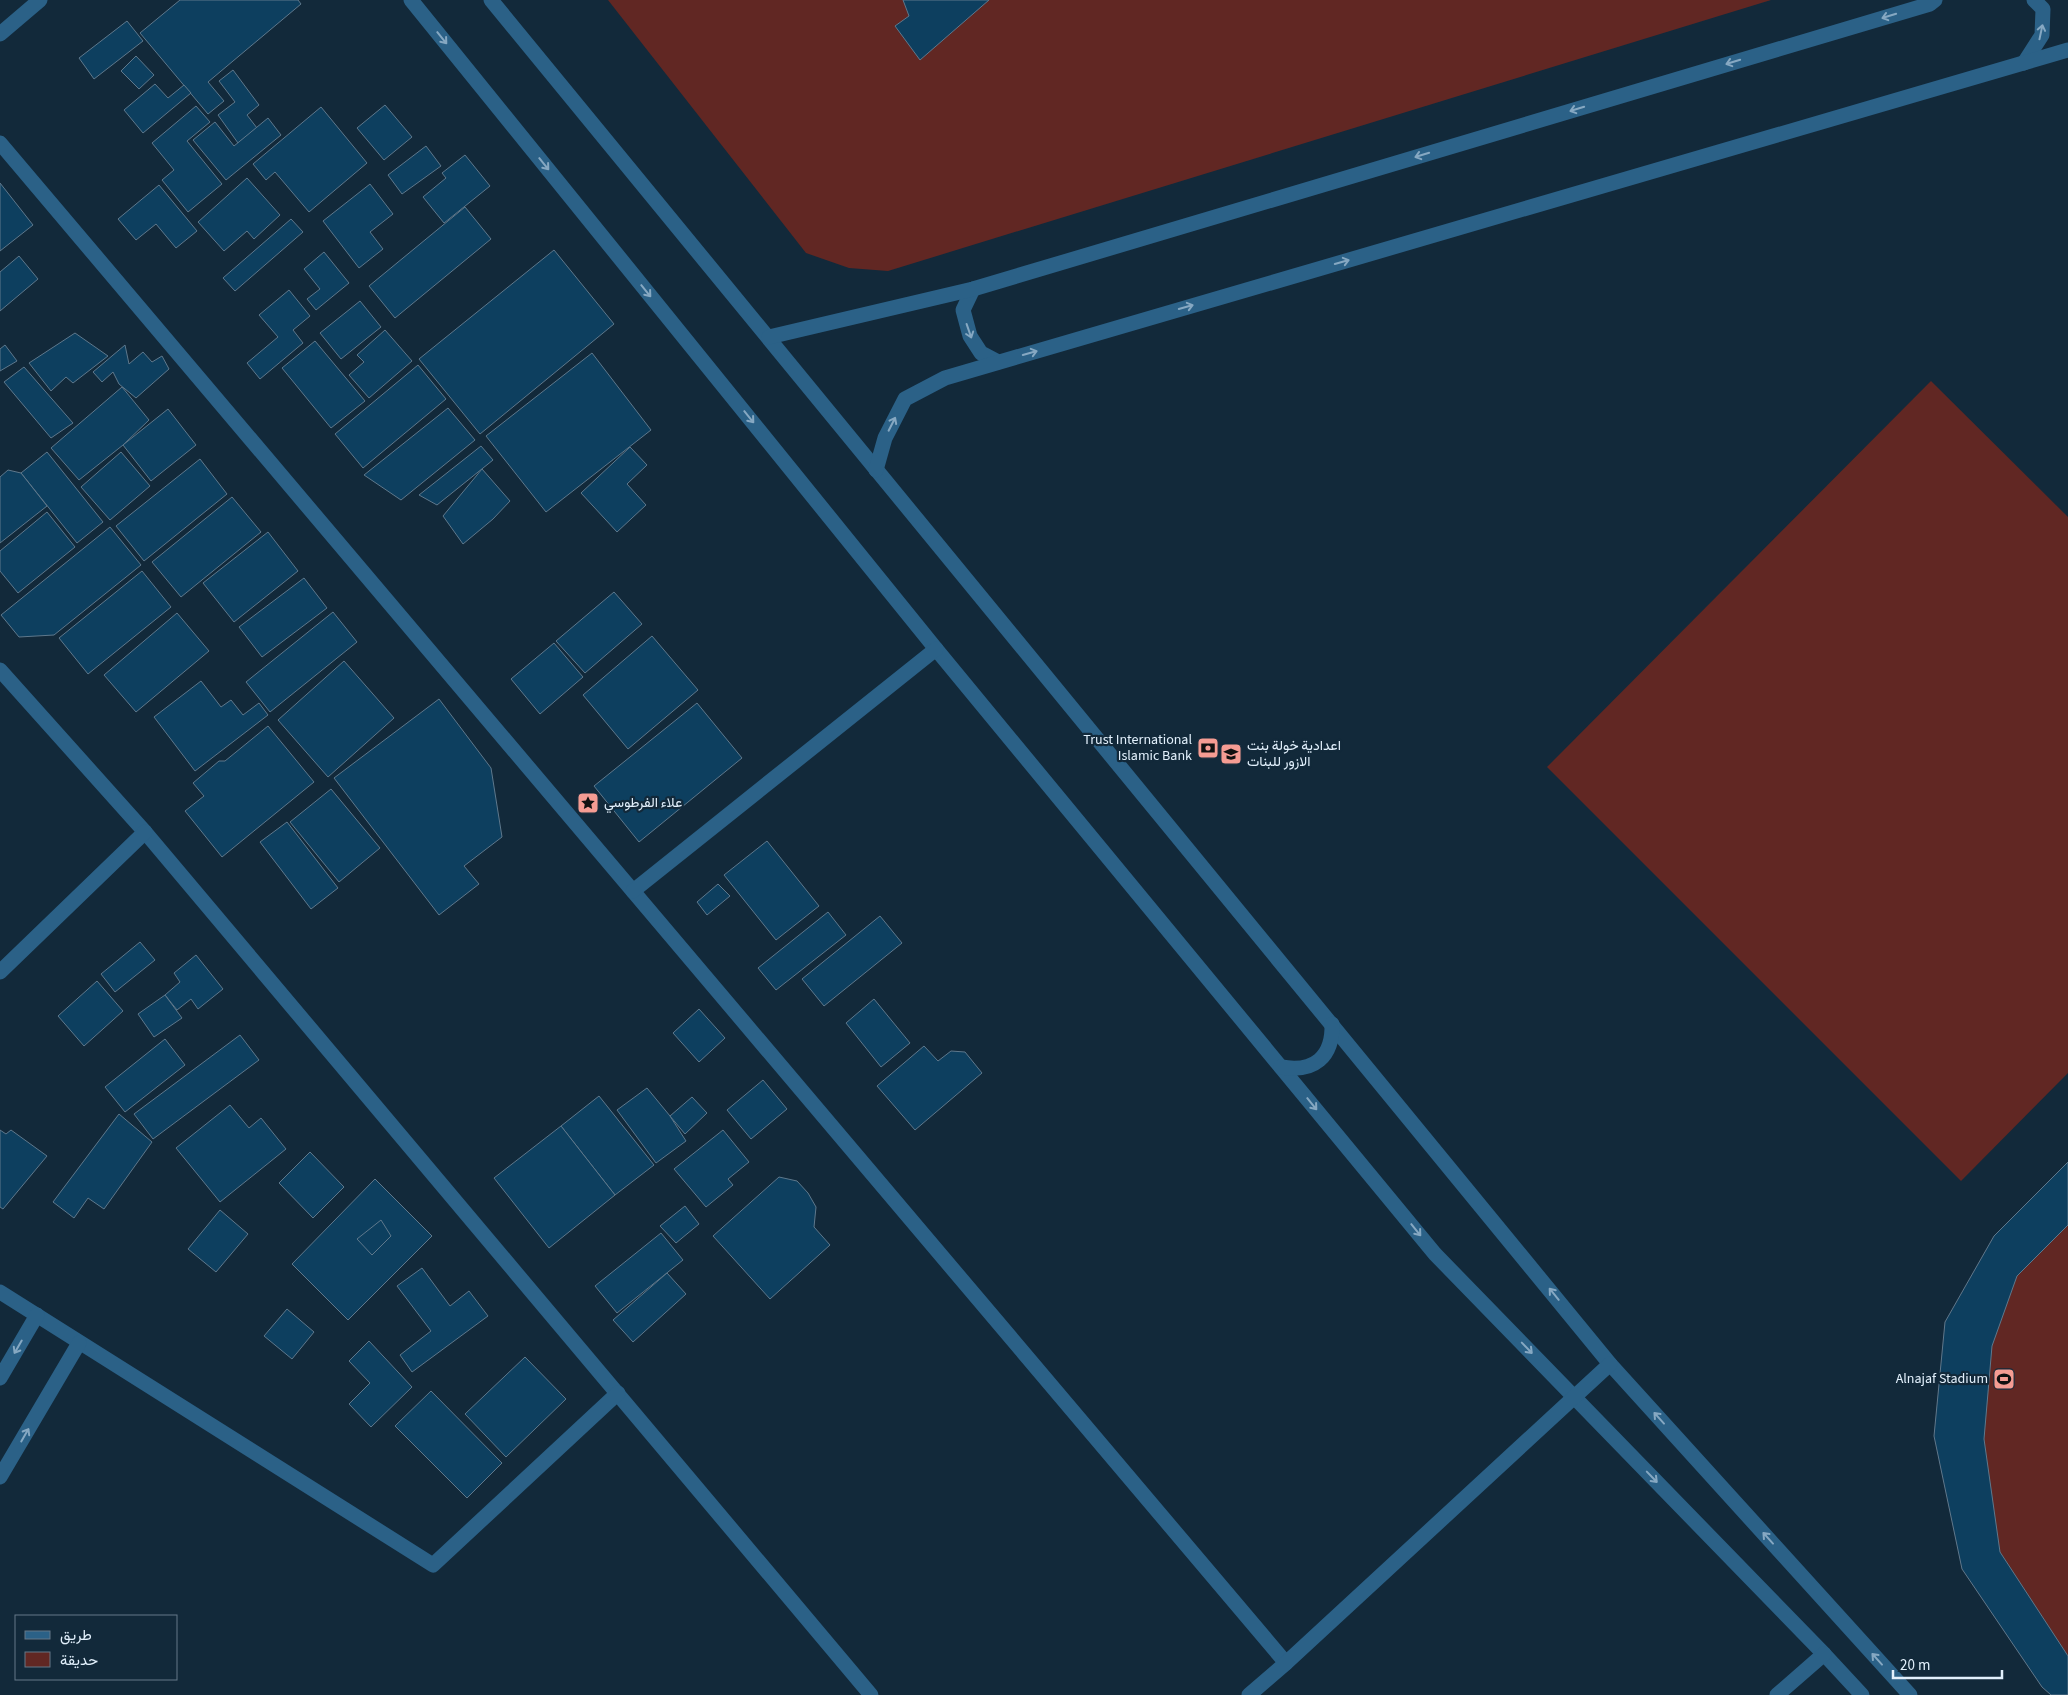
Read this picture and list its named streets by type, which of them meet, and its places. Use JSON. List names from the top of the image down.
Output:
{
  "places": {
    "bank": ["Trust International Islamic Bank"],
    "school or university": ["اعدادية خولة بنت الازور للبنات"],
    "place": ["علاء الفرطوسي"],
    "sports": ["Alnajaf Stadium"]
  },
  "legend": ["طريق", "حديقة"],
  "scale_bar": "20 m"
}
